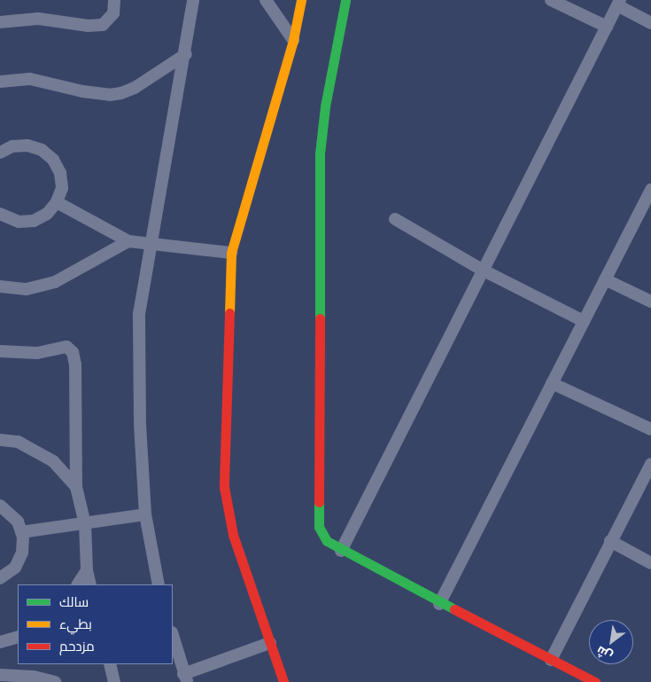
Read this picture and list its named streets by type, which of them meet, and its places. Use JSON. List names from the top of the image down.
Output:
{
  "legend": ["سالك", "بطيء", "مزدحم"],
  "north": "bottom left"
}
